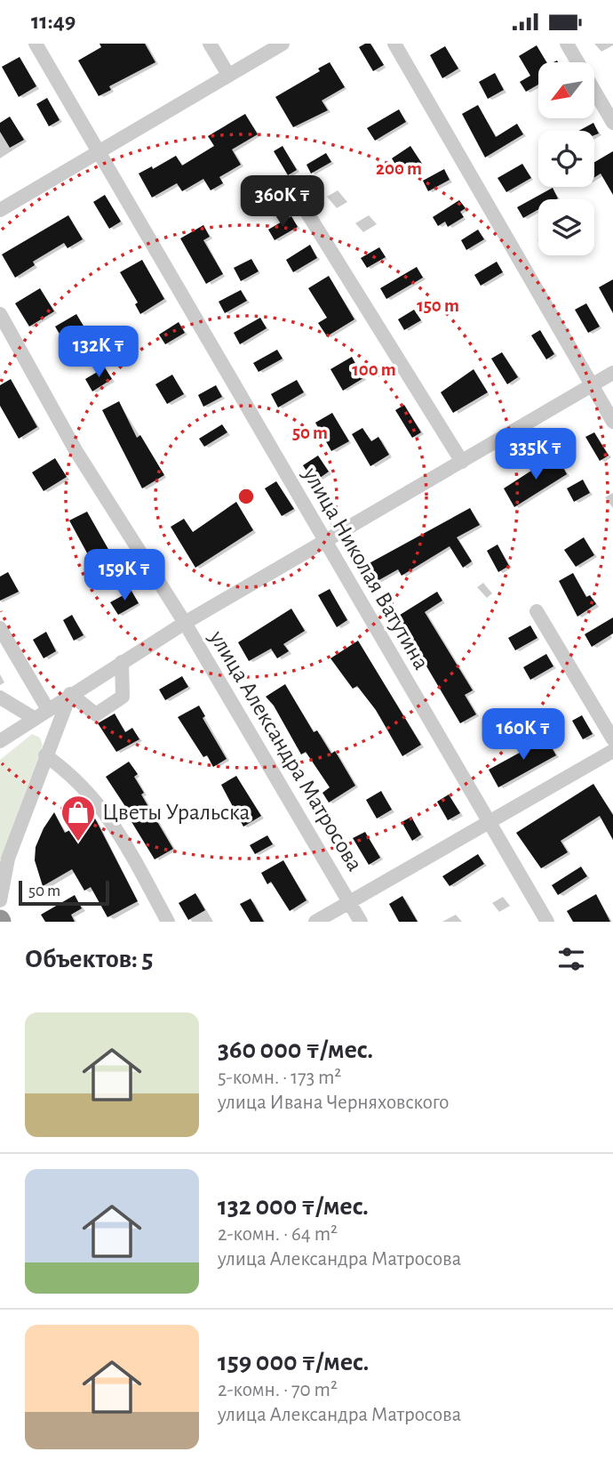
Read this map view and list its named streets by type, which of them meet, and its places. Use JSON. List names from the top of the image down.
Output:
{
  "streets": {
    "street": ["улица Николая Ватутина", "улица Александра Матросова"]
  },
  "places": {
    "shop": ["Цветы Уральска"]
  },
  "scale_bar": "50 m",
  "north": "bottom left",
  "page": {
    "status": "11:49",
    "price": [
      "360K ₸",
      "132K ₸",
      "335K ₸",
      "159K ₸",
      "160K ₸"
    ],
    "scale": "50 m",
    "heading": "Объектов: 5",
    "list": [
      {
        "name": "360 000 ₸/мес.",
        "note": "5-комн. · 173 m² · улица Ивана Черняховского"
      },
      {
        "name": "132 000 ₸/мес.",
        "note": "2-комн. · 64 m² · улица Александра Матросова"
      },
      {
        "name": "159 000 ₸/мес.",
        "note": "2-комн. · 70 m² · улица Александра Матросова"
      }
    ]
  },
  "rings": [
    "200 m",
    "150 m",
    "100 m",
    "50 m"
  ]
}
